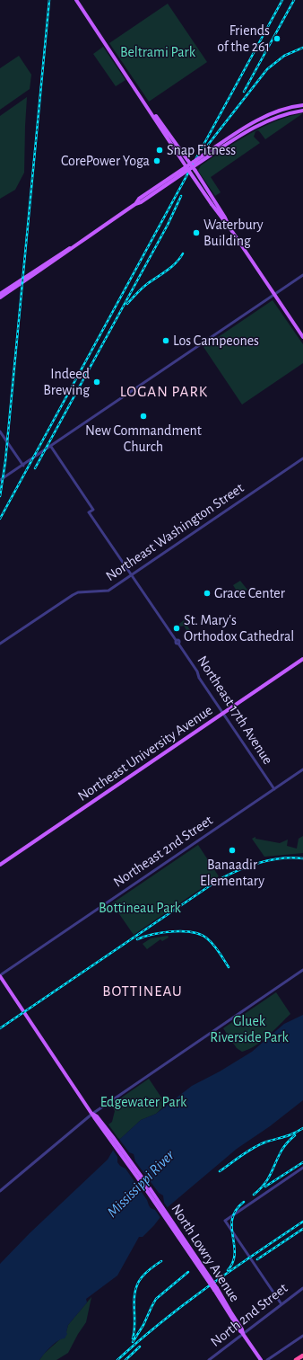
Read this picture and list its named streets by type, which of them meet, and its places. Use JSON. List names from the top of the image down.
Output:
{
  "streets": {
    "main road": ["Northeast University Avenue", "North Lowry Avenue"],
    "street": [
      "Northeast Washington Street",
      "Northeast 17th Avenue",
      "Northeast 2nd Street",
      "North 2nd Street"
    ]
  },
  "crossings": [
    ["Northeast Washington Street", "Northeast 17th Avenue"],
    ["Northeast 17th Avenue", "Northeast University Avenue"],
    ["Northeast 17th Avenue", "Northeast 2nd Street"],
    ["Northeast 2nd Street", "North Lowry Avenue"],
    ["North Lowry Avenue", "North 2nd Street"]
  ],
  "districts": ["LOGAN PARK", "BOTTINEAU"],
  "water": ["Mississippi River"],
  "parks": [
    "Beltrami Park",
    "Bottineau Park",
    "Gluek Riverside Park",
    "Edgewater Park"
  ],
  "places": [
    "Friends of the 261",
    "Snap Fitness",
    "CorePower Yoga",
    "Waterbury Building",
    "Los Campeones",
    "Indeed Brewing",
    "New Commandment Church",
    "Grace Center",
    "St. Mary's Orthodox Cathedral",
    "Banaadir Elementary"
  ]
}
